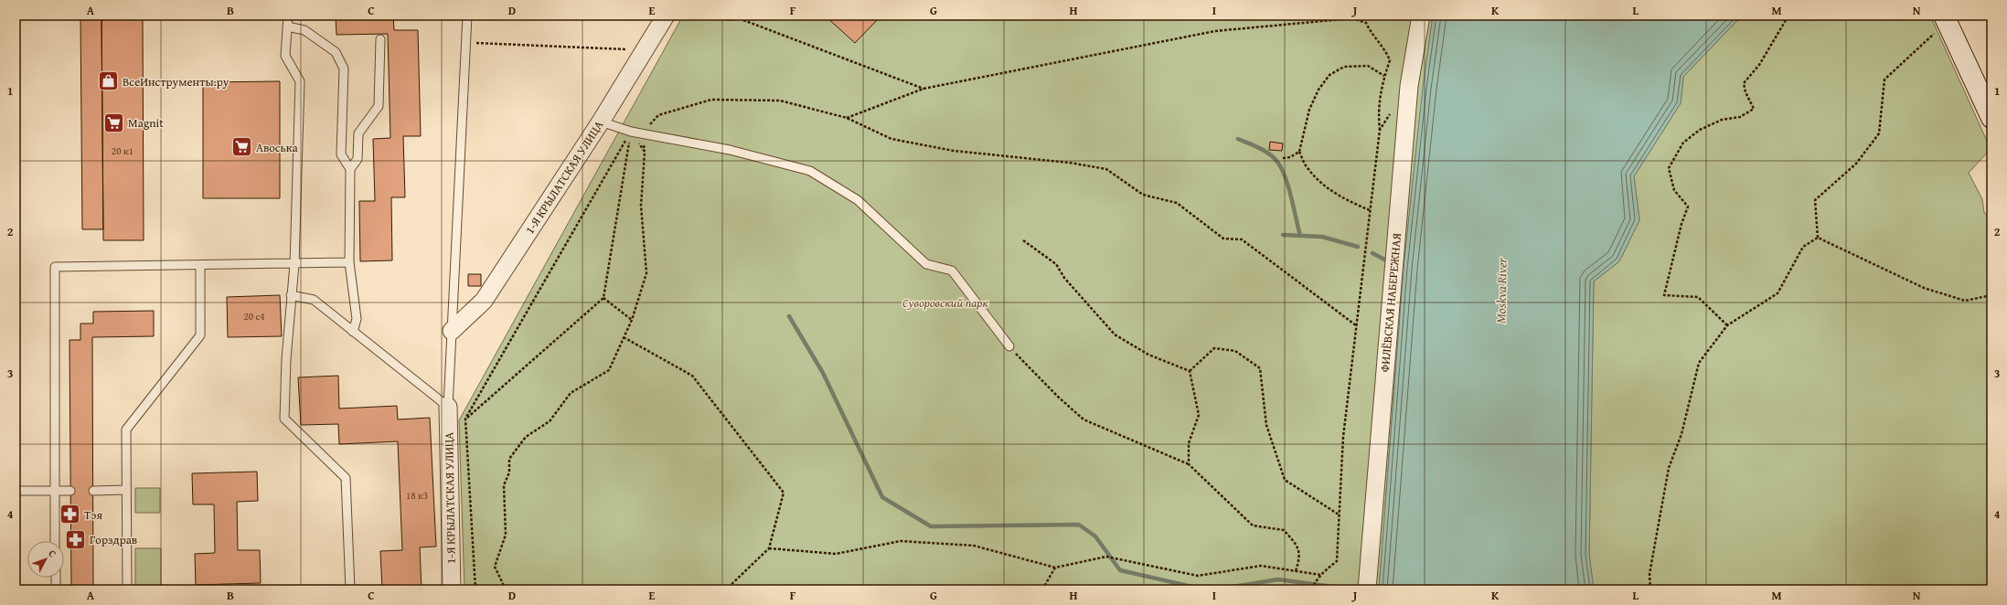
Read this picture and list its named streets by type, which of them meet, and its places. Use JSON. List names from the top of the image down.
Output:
{
  "streets": {
    "street": ["1-Я КРЫЛАТСКАЯ УЛИЦА", "ФИЛЁВСКАЯ НАБЕРЕЖНАЯ"]
  },
  "water": ["Moskva River"],
  "parks": ["Суворовский парк"],
  "places": {
    "shop": ["ВсеИнструменты.ру"],
    "supermarket": ["Magnit", "Авоська"],
    "pharmacy": ["Тэя", "Горздрав"]
  },
  "house_numbers": ["20 к1", "20 с4", "18 к3"],
  "north": "top right",
  "grid": {
    "columns": [
      "A",
      "B",
      "C",
      "D",
      "E",
      "F",
      "G",
      "H",
      "I",
      "J",
      "K",
      "L",
      "M",
      "N"
    ],
    "rows": [
      "1",
      "2",
      "3",
      "4"
    ]
  }
}
